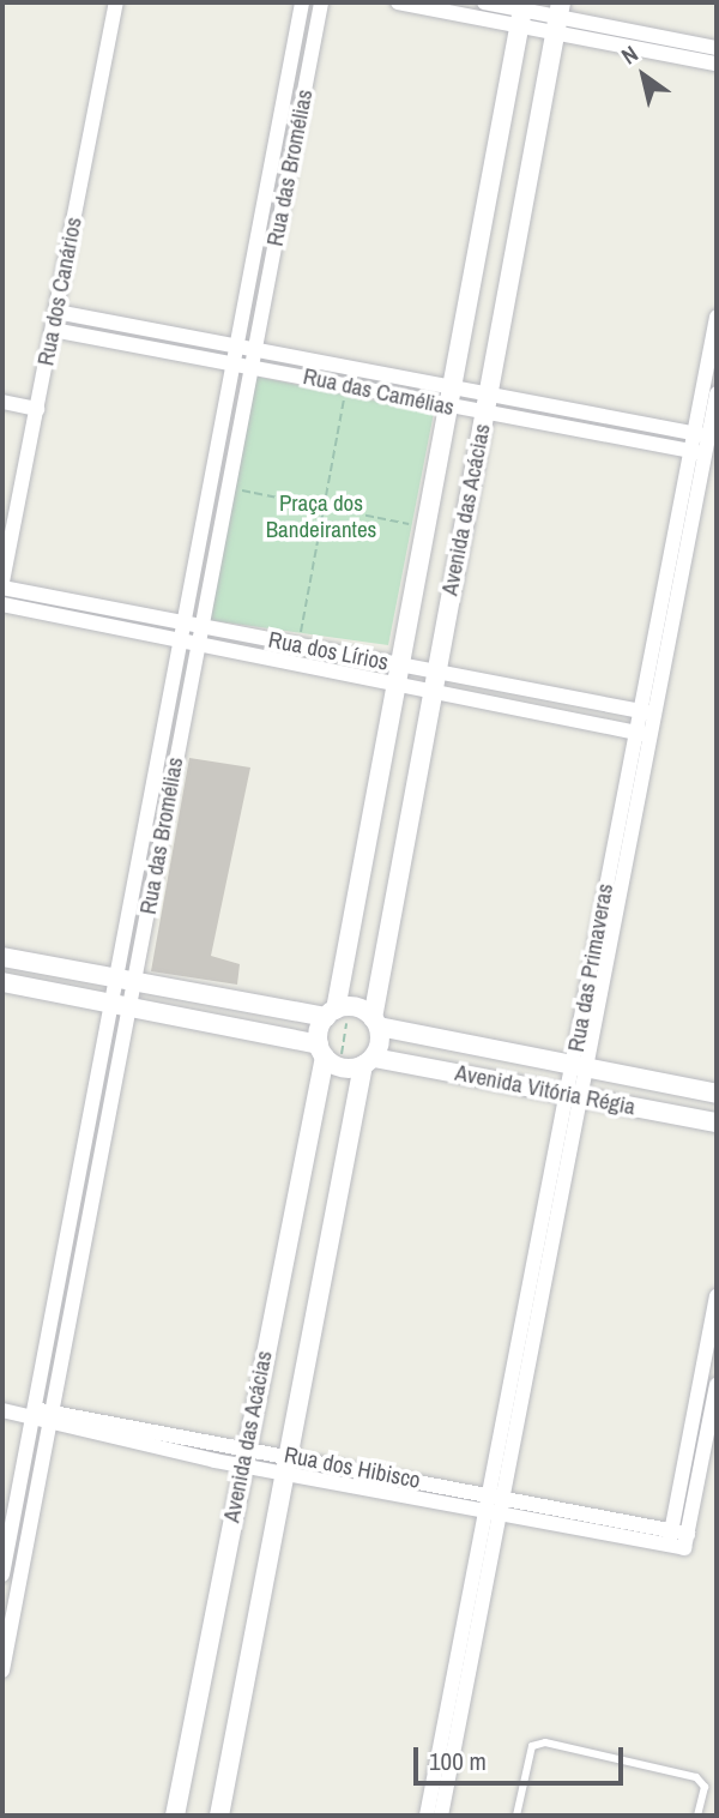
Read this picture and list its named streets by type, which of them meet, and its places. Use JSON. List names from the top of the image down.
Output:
{
  "streets": {
    "street": [
      "Rua das Bromélias",
      "Rua dos Canários",
      "Rua das Camélias",
      "Avenida das Acácias",
      "Rua dos Lírios",
      "Rua das Primaveras",
      "Avenida Vitória Régia",
      "Rua dos Hibisco"
    ]
  },
  "crossings": [
    ["Rua das Bromélias", "Rua das Camélias"],
    ["Rua das Bromélias", "Rua dos Lírios"],
    ["Rua das Bromélias", "Rua dos Hibisco"],
    ["Rua dos Canários", "Rua das Camélias"],
    ["Rua dos Canários", "Rua dos Lírios"],
    ["Rua das Camélias", "Avenida das Acácias"],
    ["Rua das Camélias", "Rua das Primaveras"],
    ["Avenida das Acácias", "Rua dos Lírios"],
    ["Avenida das Acácias", "Avenida Vitória Régia"],
    ["Avenida das Acácias", "Rua dos Hibisco"],
    ["Rua dos Lírios", "Rua das Primaveras"],
    ["Rua das Primaveras", "Avenida Vitória Régia"],
    ["Rua das Primaveras", "Rua dos Hibisco"]
  ],
  "parks": ["Praça dos Bandeirantes"],
  "scale_bar": "100 m",
  "north": "top left"
}
